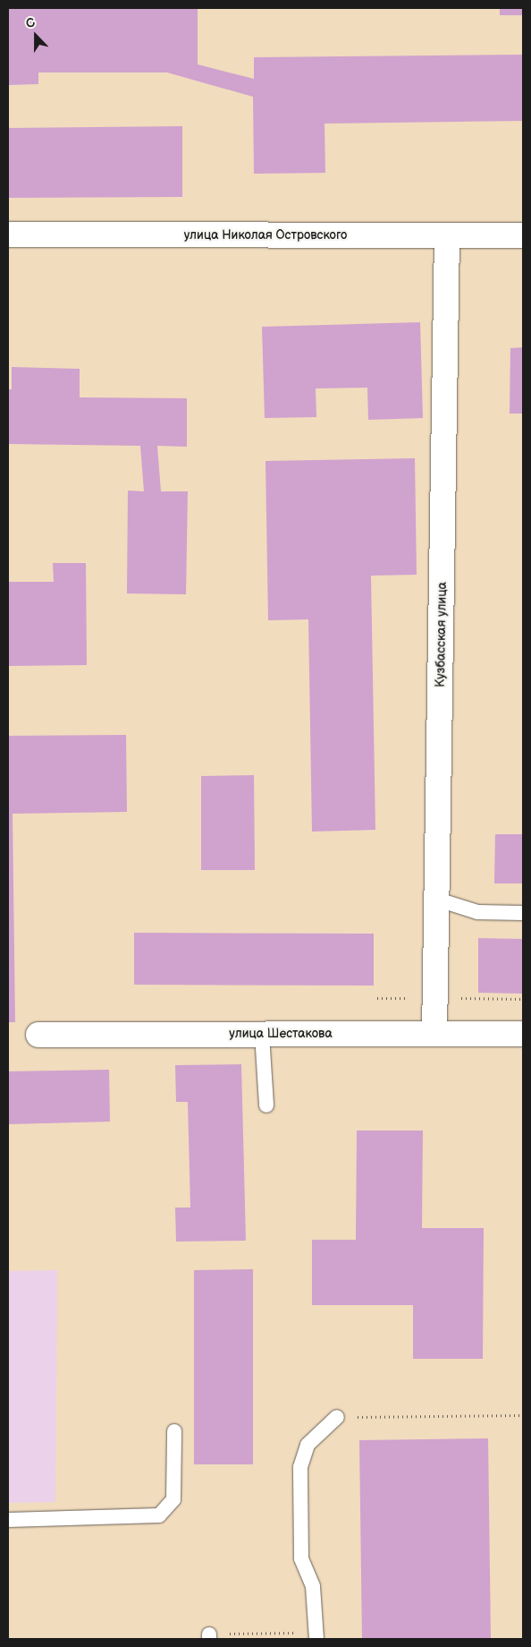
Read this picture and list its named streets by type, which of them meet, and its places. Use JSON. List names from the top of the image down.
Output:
{
  "streets": {
    "street": ["улица Николая Островского", "Кузбасская улица", "улица Шестакова"]
  },
  "crossings": [
    ["улица Николая Островского", "Кузбасская улица"],
    ["Кузбасская улица", "улица Шестакова"]
  ],
  "north": "top"
}
